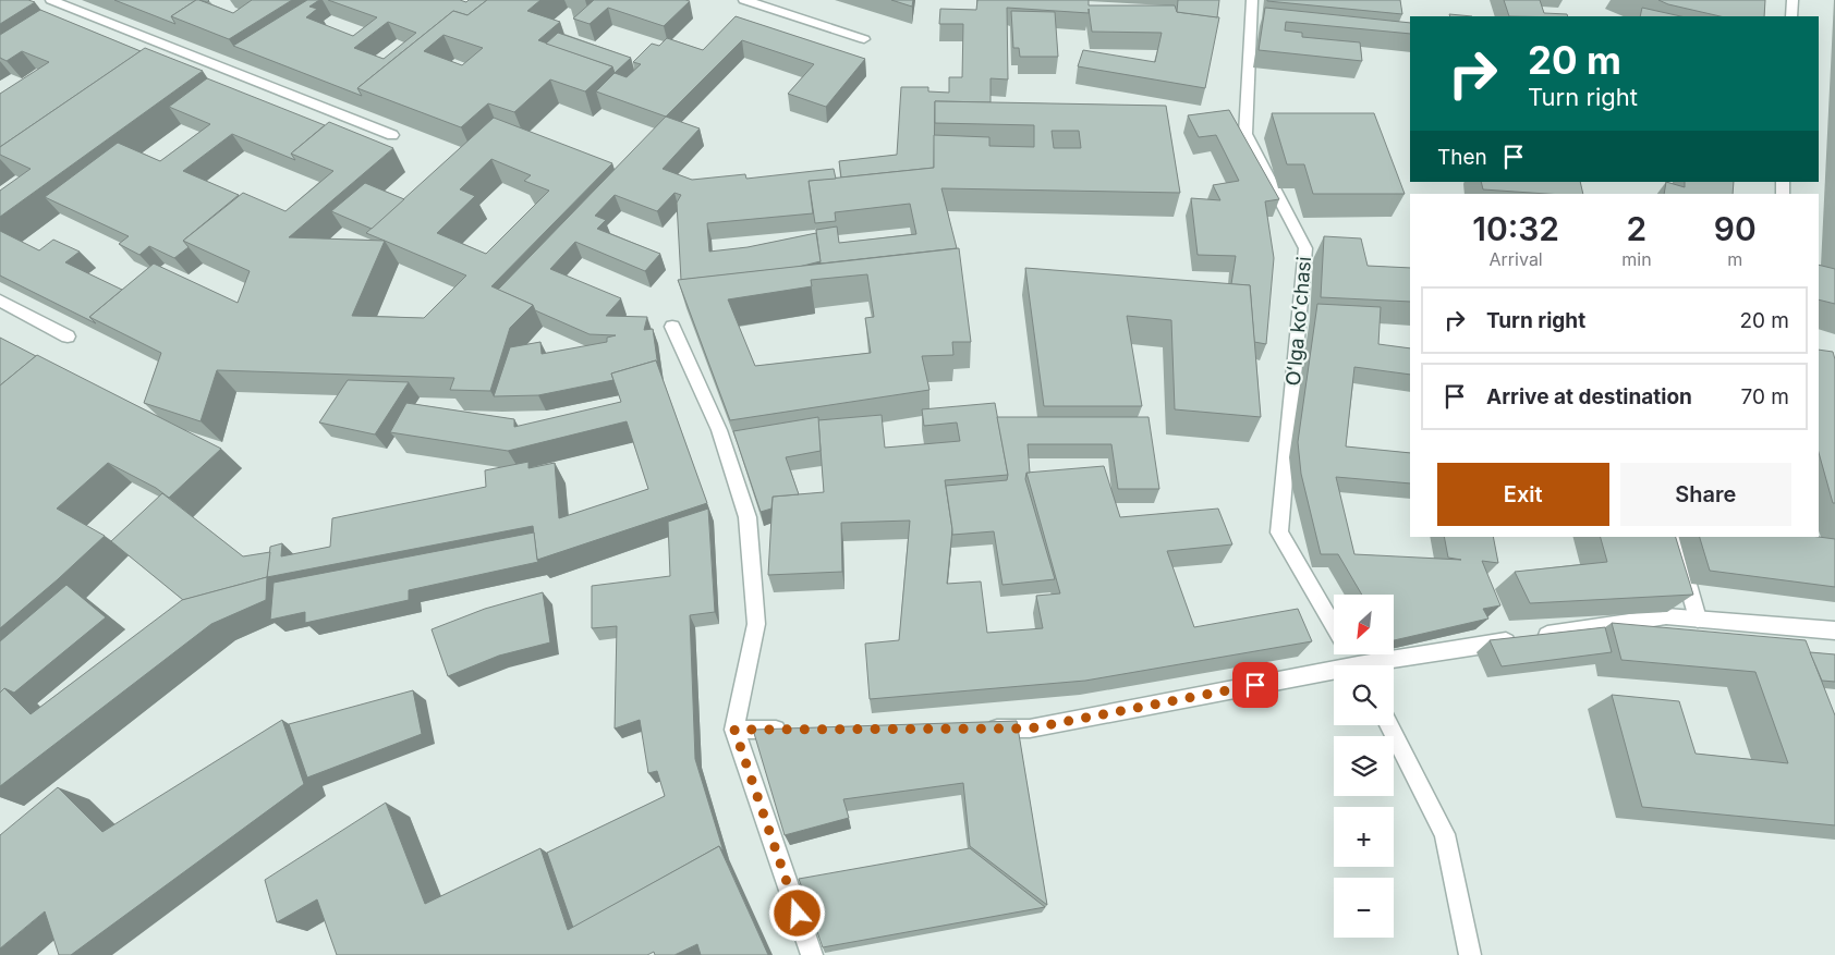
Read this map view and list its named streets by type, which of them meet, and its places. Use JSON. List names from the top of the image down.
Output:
{
  "streets": {
    "street": ["Oʻlga koʻchasi"]
  },
  "north": "bottom left",
  "page": {
    "turn": ["20 m", "Turn right"],
    "then": "Then",
    "eta": [
      "10:32",
      "Arrival",
      "2",
      "min",
      "90",
      "m"
    ],
    "list": [
      {
        "name": "Turn right",
        "value": "20 m"
      },
      {
        "name": "Arrive at destination",
        "value": "70 m"
      }
    ],
    "buttons": ["Exit", "Share"],
    "map_buttons": ["+", "−"]
  }
}
